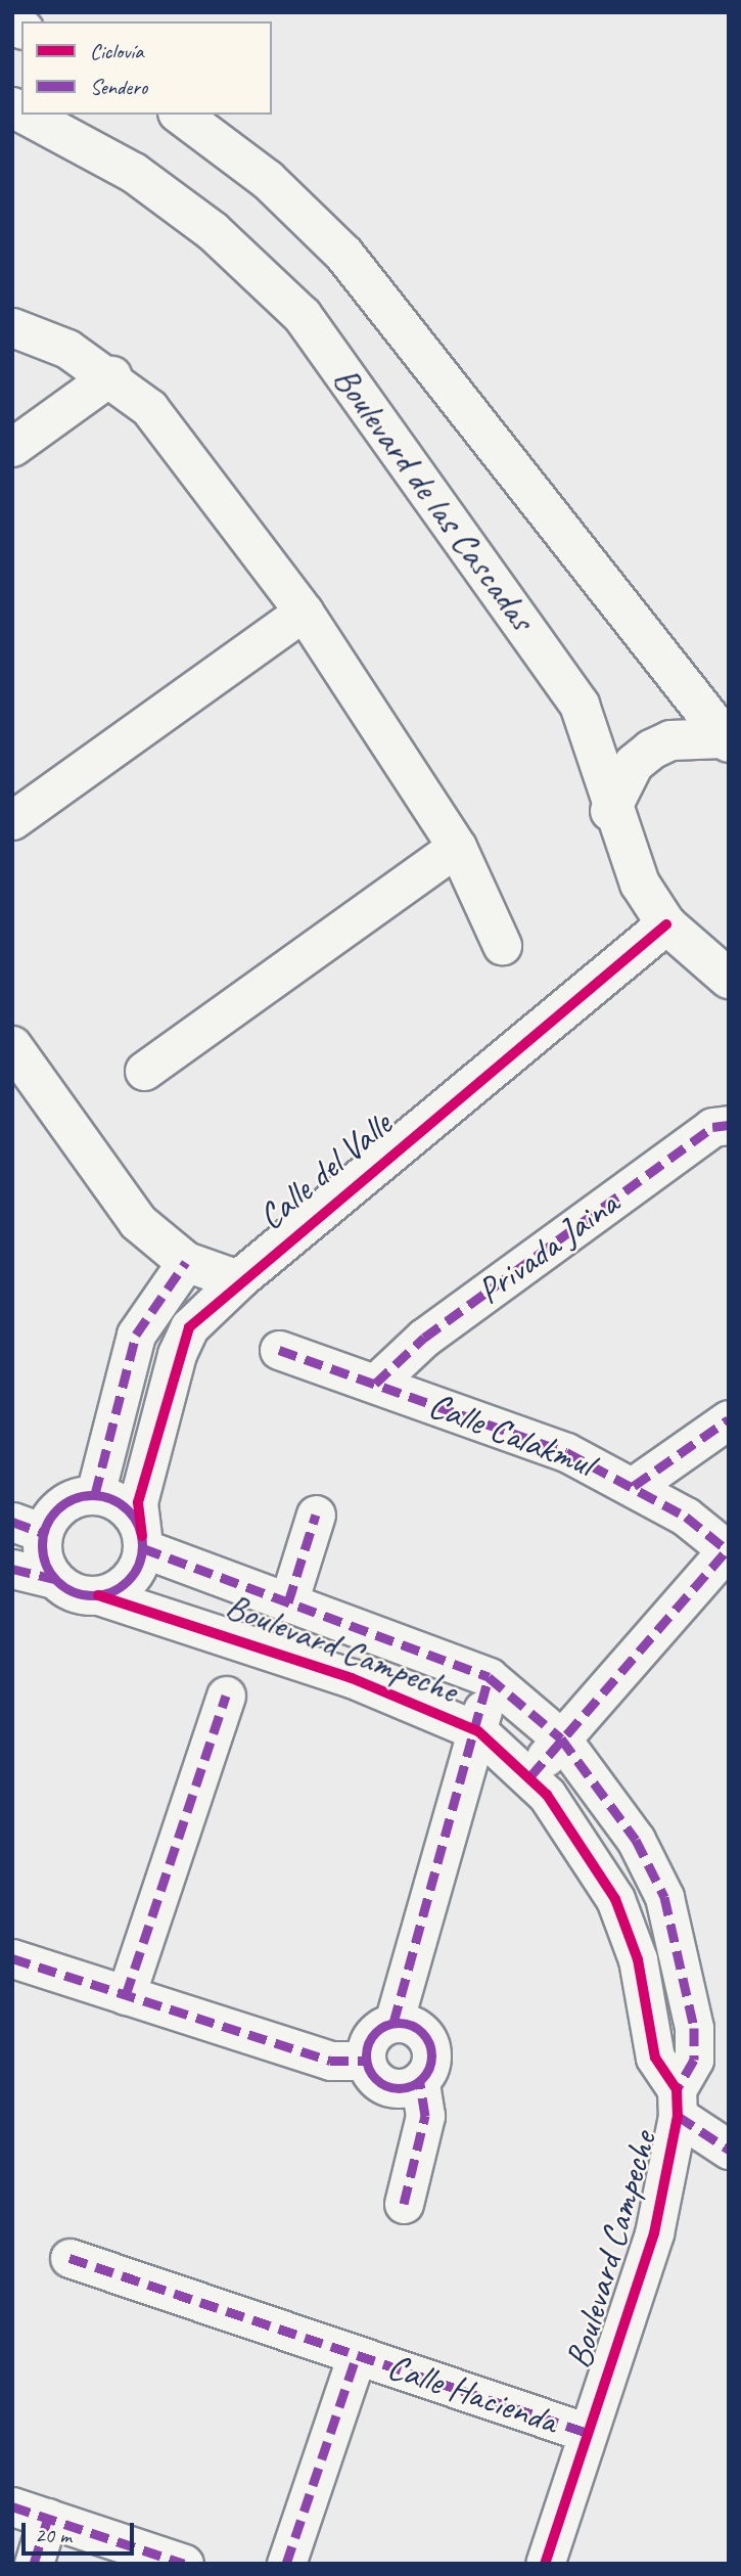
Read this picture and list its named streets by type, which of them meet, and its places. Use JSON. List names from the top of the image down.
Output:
{
  "streets": {
    "main road": ["Boulevard de las Cascadas", "Calle del Valle"],
    "street": [
      "Privada Jaina",
      "Calle Calakmul",
      "Boulevard Campeche",
      "Calle Hacienda"
    ]
  },
  "crossings": [
    ["Boulevard de las Cascadas", "Calle del Valle"],
    ["Calle del Valle", "Boulevard Campeche"],
    ["Privada Jaina", "Calle Calakmul"],
    ["Calle Calakmul", "Boulevard Campeche"],
    ["Boulevard Campeche", "Calle Hacienda"]
  ],
  "legend": ["Ciclovía", "Sendero"],
  "scale_bar": "20 m"
}
